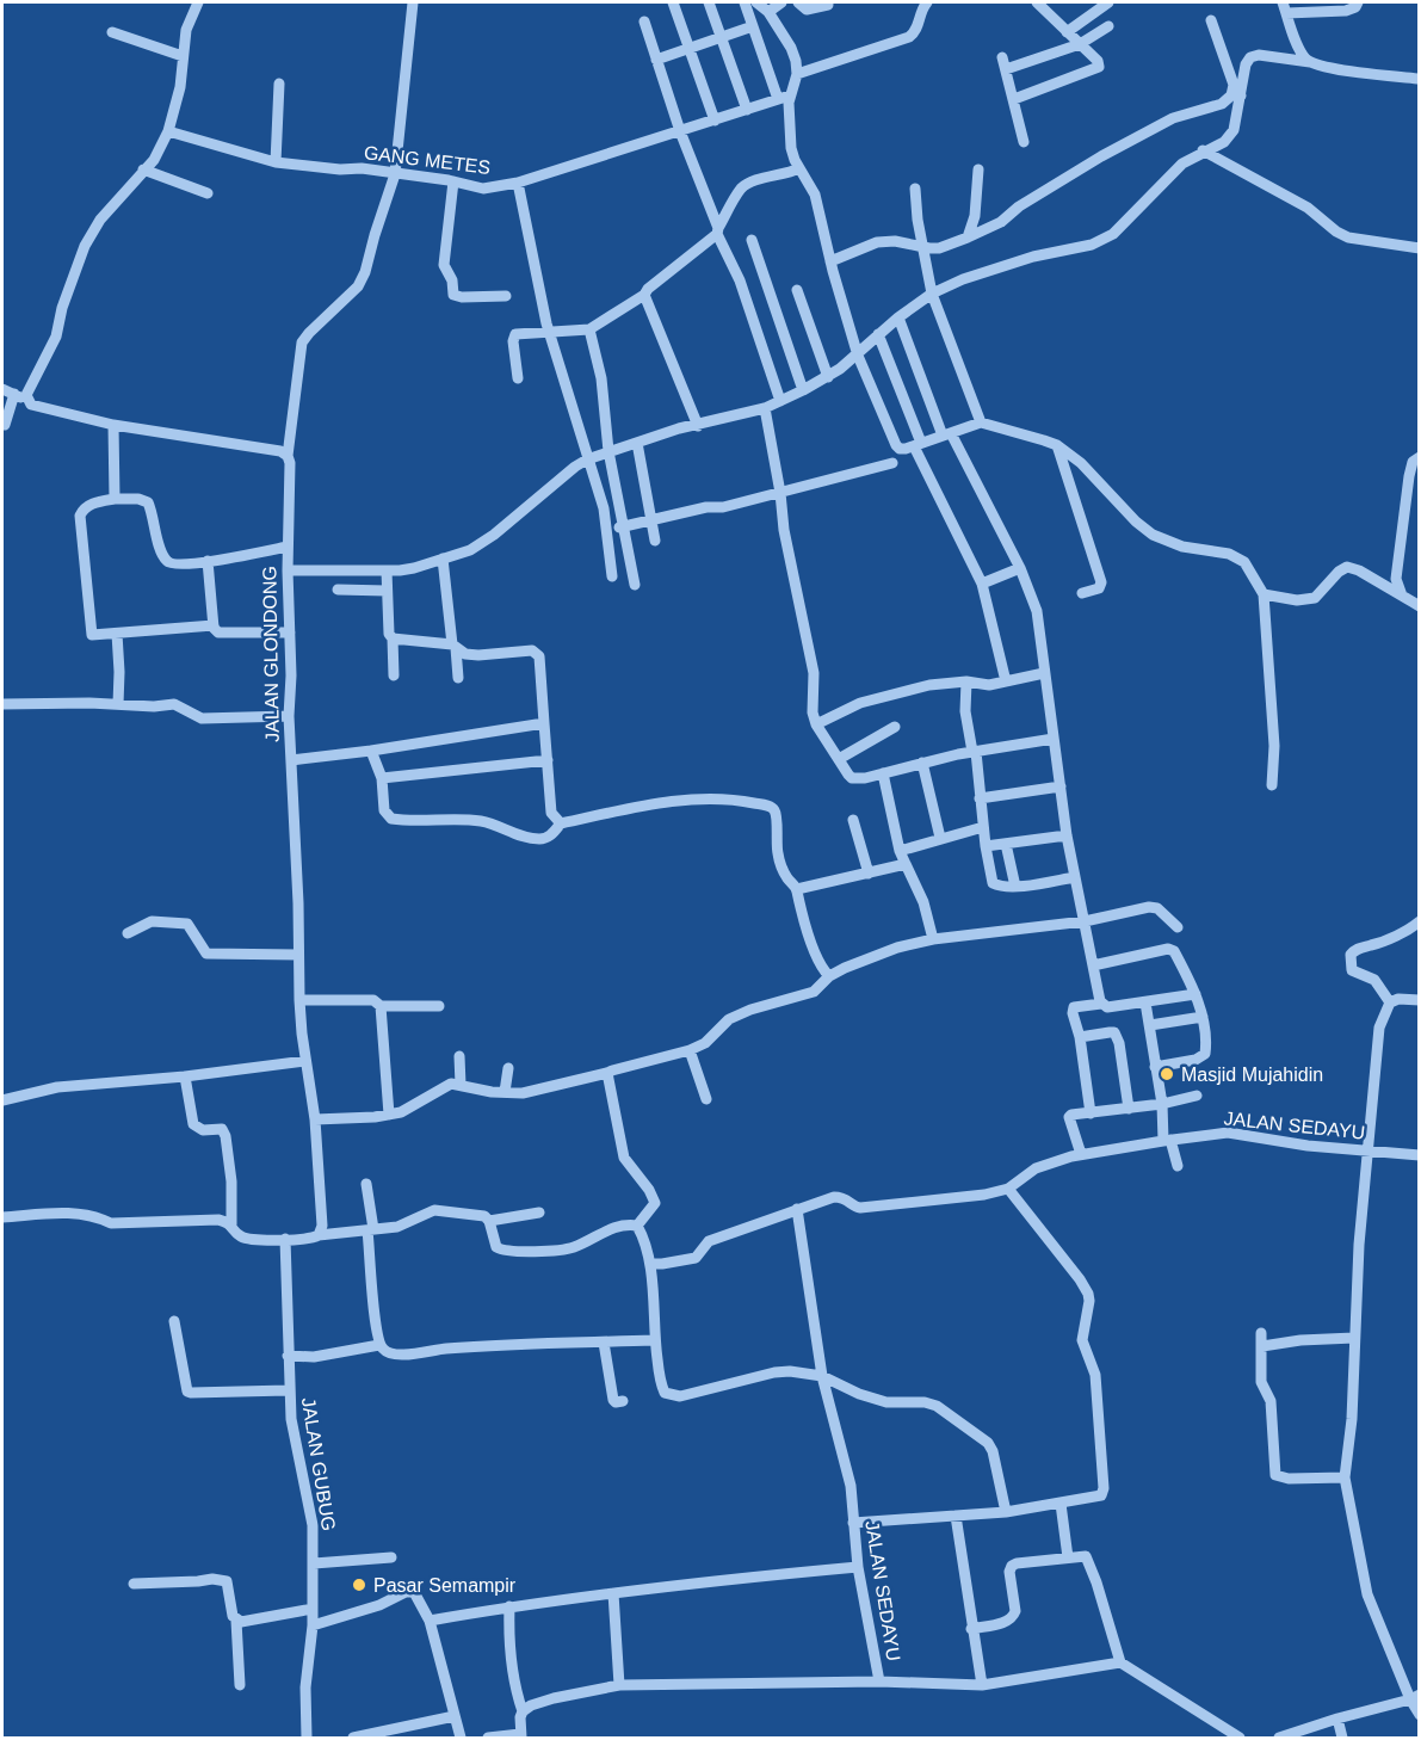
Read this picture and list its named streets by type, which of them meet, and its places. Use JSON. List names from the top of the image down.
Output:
{
  "streets": {
    "street": [
      "GANG METES",
      "JALAN GLONDONG",
      "JALAN SEDAYU",
      "JALAN GUBUG"
    ]
  },
  "crossings": [
    ["GANG METES", "JALAN GLONDONG"]
  ],
  "places": ["Masjid Mujahidin", "Pasar Semampir"]
}
